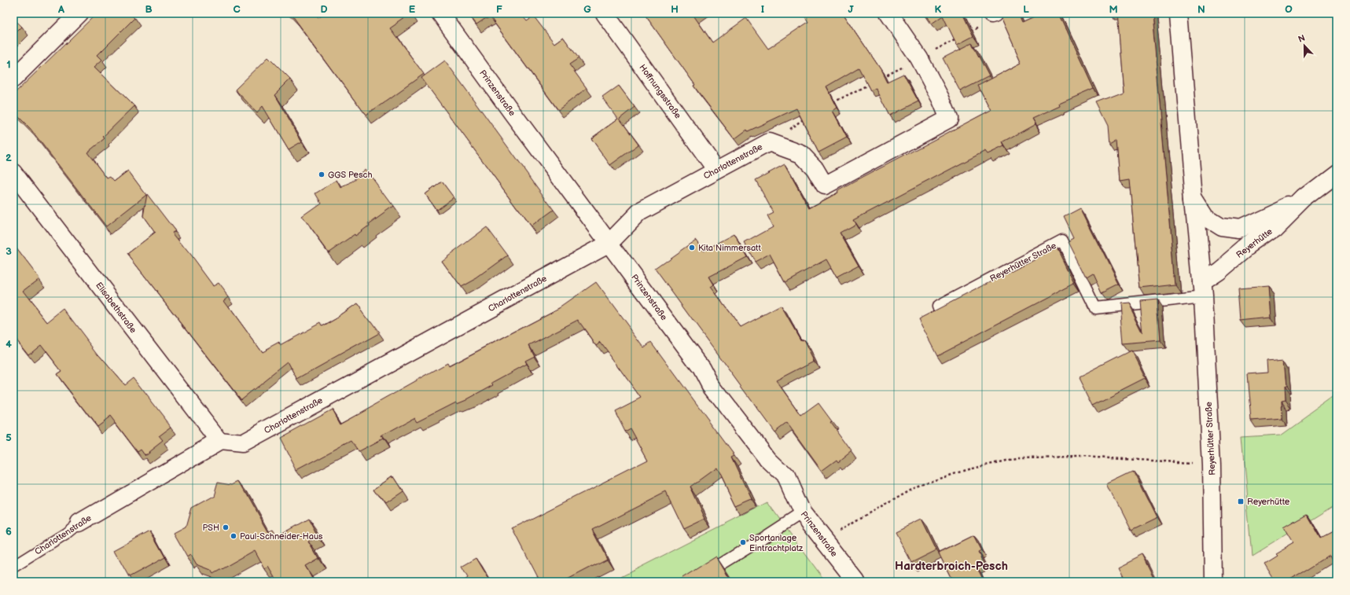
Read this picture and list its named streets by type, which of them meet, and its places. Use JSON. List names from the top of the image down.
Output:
{
  "streets": {
    "street": [
      "Hoffnungsstraße",
      "Prinzenstraße",
      "Charlottenstraße",
      "Reyerhütte",
      "Reyerhütter Straße",
      "Elisabethstraße"
    ]
  },
  "crossings": [
    ["Hoffnungsstraße", "Charlottenstraße"],
    ["Prinzenstraße", "Charlottenstraße"],
    ["Charlottenstraße", "Elisabethstraße"],
    ["Reyerhütte", "Reyerhütter Straße"]
  ],
  "districts": ["Hardterbroich-Pesch"],
  "places": {
    "other": [
      "GGS Pesch",
      "Kita Nimmersatt",
      "PSH",
      "Paul-Schneider-Haus",
      "Sportanlage Eintrachtplatz"
    ],
    "transit": ["Reyerhütte"]
  },
  "north": "top",
  "grid": {
    "columns": [
      "A",
      "B",
      "C",
      "D",
      "E",
      "F",
      "G",
      "H",
      "I",
      "J",
      "K",
      "L",
      "M",
      "N",
      "O"
    ],
    "rows": [
      "1",
      "2",
      "3",
      "4",
      "5",
      "6"
    ]
  }
}
